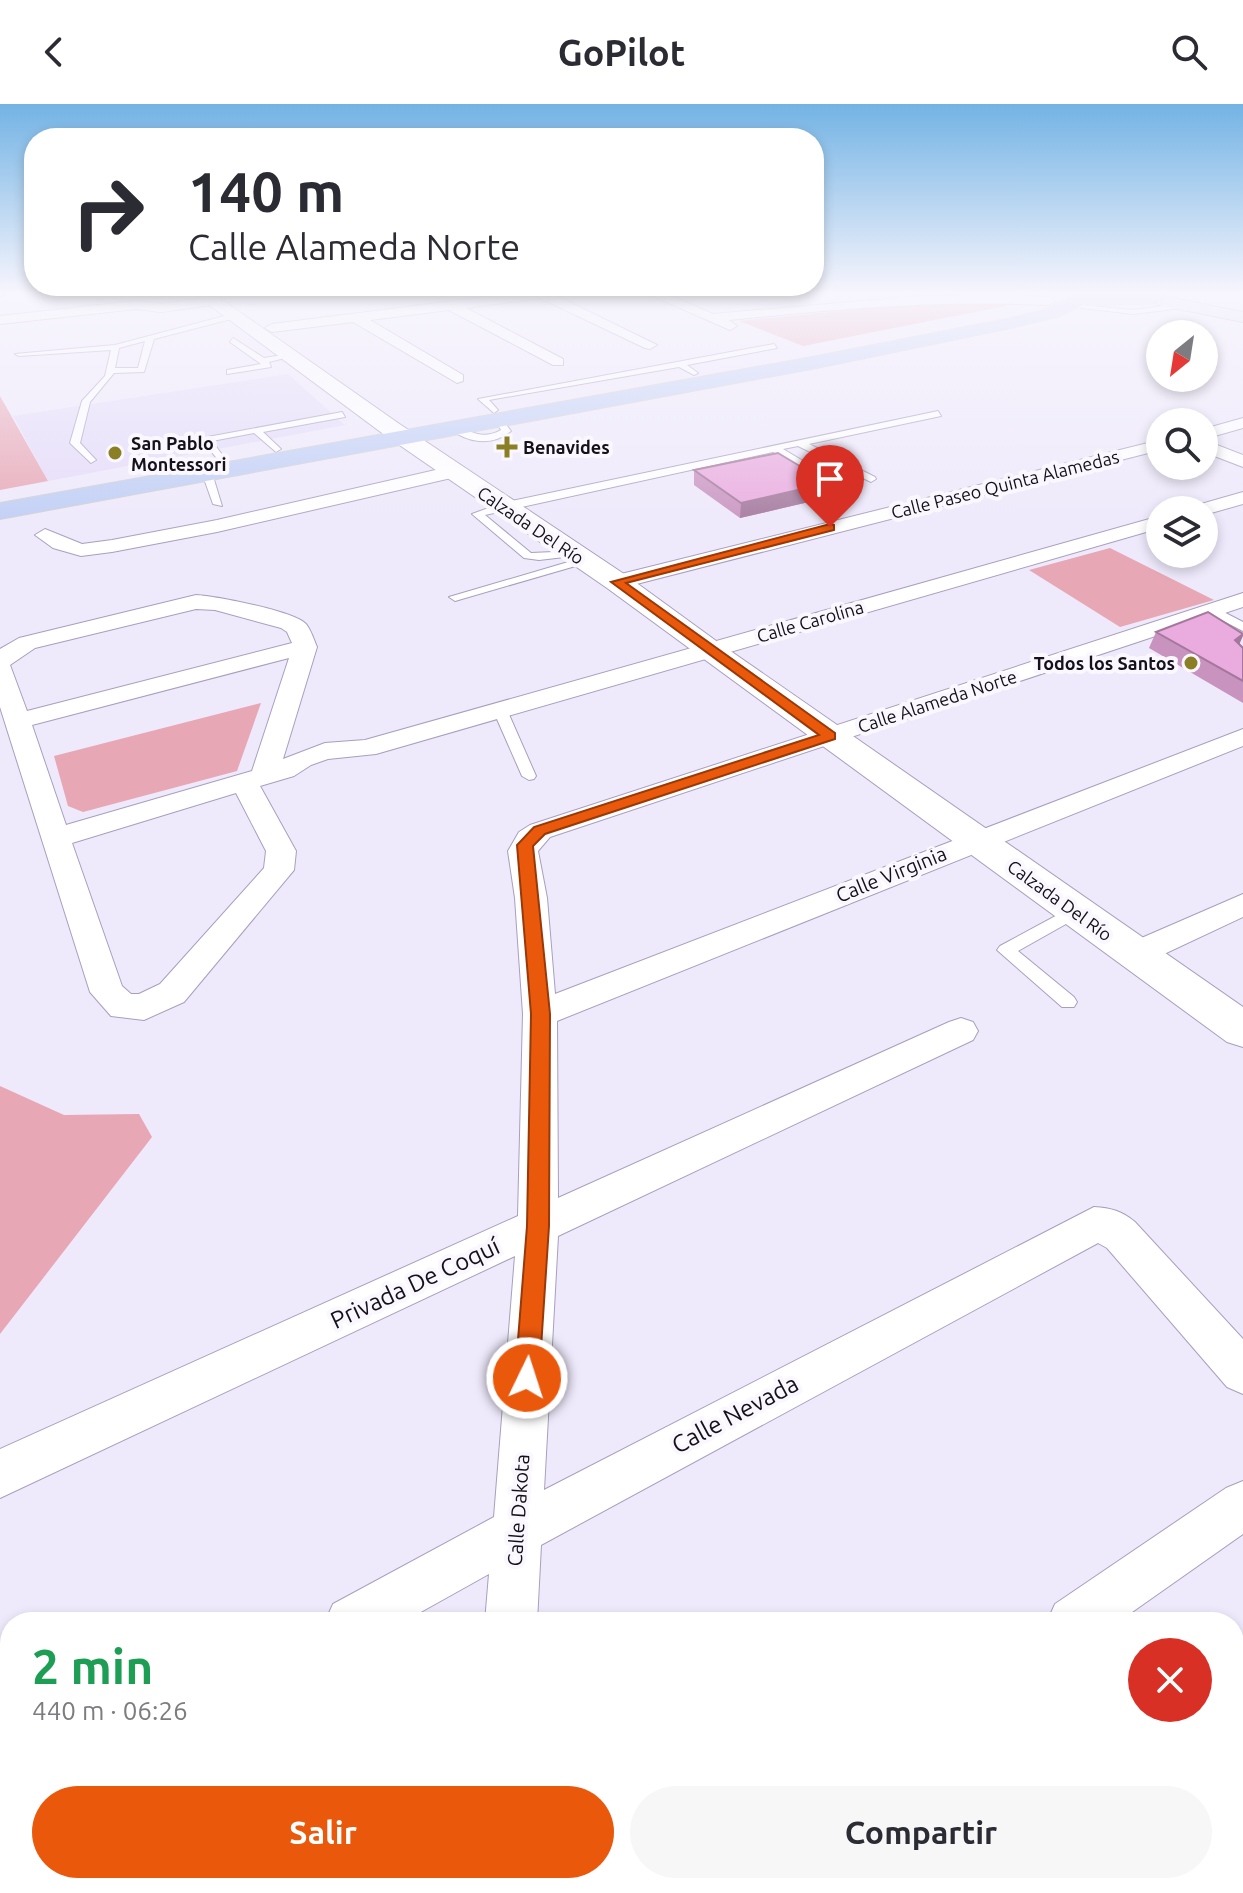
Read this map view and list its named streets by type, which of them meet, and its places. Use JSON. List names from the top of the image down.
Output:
{
  "streets": {
    "street": [
      "Calle Paseo Quinta Alamedas",
      "Calzada Del Río",
      "Calle Carolina",
      "Calle Alameda Norte",
      "Calle Virginia",
      "Privada De Coquí",
      "Calle Nevada",
      "Calle Dakota"
    ]
  },
  "crossings": [
    ["Calle Paseo Quinta Alamedas", "Calzada Del Río"],
    ["Calzada Del Río", "Calle Carolina"],
    ["Calzada Del Río", "Calle Alameda Norte"],
    ["Calzada Del Río", "Calle Virginia"],
    ["Calle Alameda Norte", "Calle Dakota"],
    ["Calle Virginia", "Calle Dakota"],
    ["Privada De Coquí", "Calle Dakota"],
    ["Calle Nevada", "Calle Dakota"]
  ],
  "places": {
    "health": ["Benavides"],
    "other": ["San Pablo Montessori", "Todos los Santos"]
  },
  "north": "bottom left",
  "page": {
    "header": "GoPilot",
    "turn": ["140 m", "Calle Alameda Norte"],
    "heading": ["2 min", "440 m · 06:26"],
    "buttons": ["Salir", "Compartir"]
  }
}
